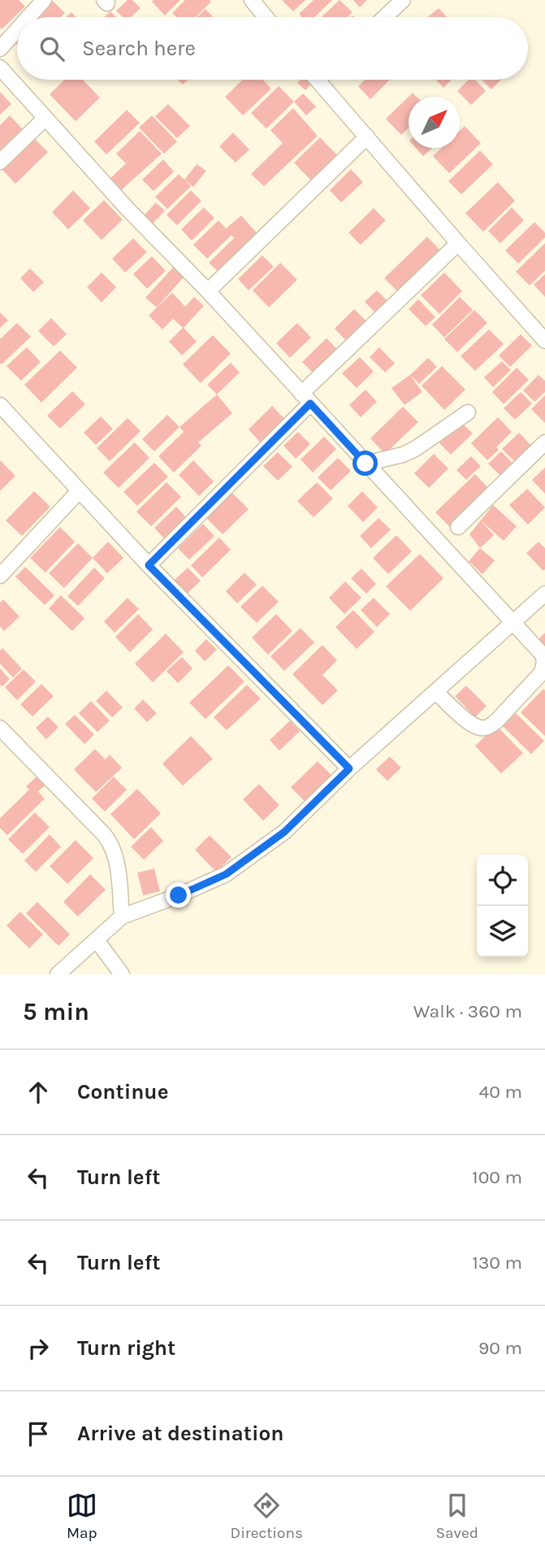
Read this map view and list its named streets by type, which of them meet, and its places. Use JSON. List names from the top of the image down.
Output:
{
  "north": "top right",
  "page": {
    "search": "Search here",
    "heading": ["5 min", "Walk · 360 m"],
    "list": [
      ["Continue", "40 m"],
      ["Turn left", "100 m"],
      ["Turn left", "130 m"],
      ["Turn right", "90 m"],
      "Arrive at destination"
    ],
    "nav": ["Map", "Directions", "Saved"]
  }
}
